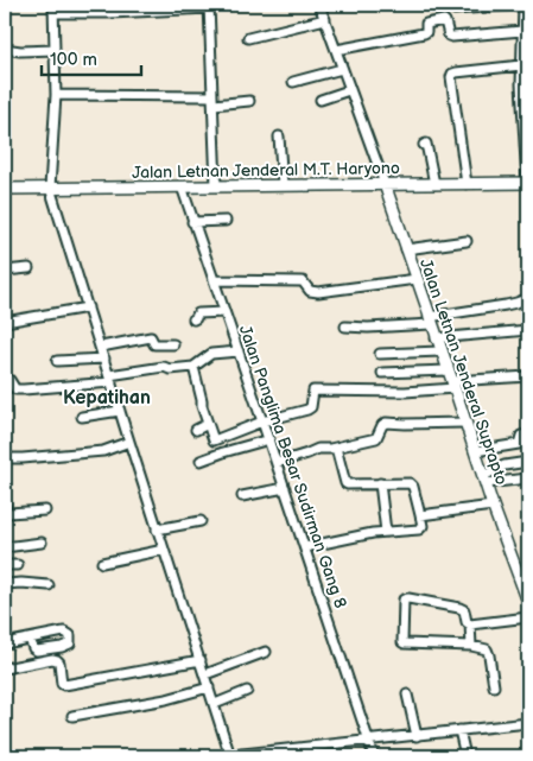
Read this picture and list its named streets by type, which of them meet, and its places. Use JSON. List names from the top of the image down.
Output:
{
  "streets": {
    "main road": ["Jalan Letnan Jenderal M.T. Haryono", "Jalan Letnan Jenderal Suprapto"],
    "street": ["Jalan Panglima Besar Sudirman Gang 8"]
  },
  "crossings": [
    ["Jalan Letnan Jenderal M.T. Haryono", "Jalan Letnan Jenderal Suprapto"],
    ["Jalan Letnan Jenderal M.T. Haryono", "Jalan Panglima Besar Sudirman Gang 8"]
  ],
  "districts": ["Kepatihan"],
  "scale_bar": "100 m"
}
